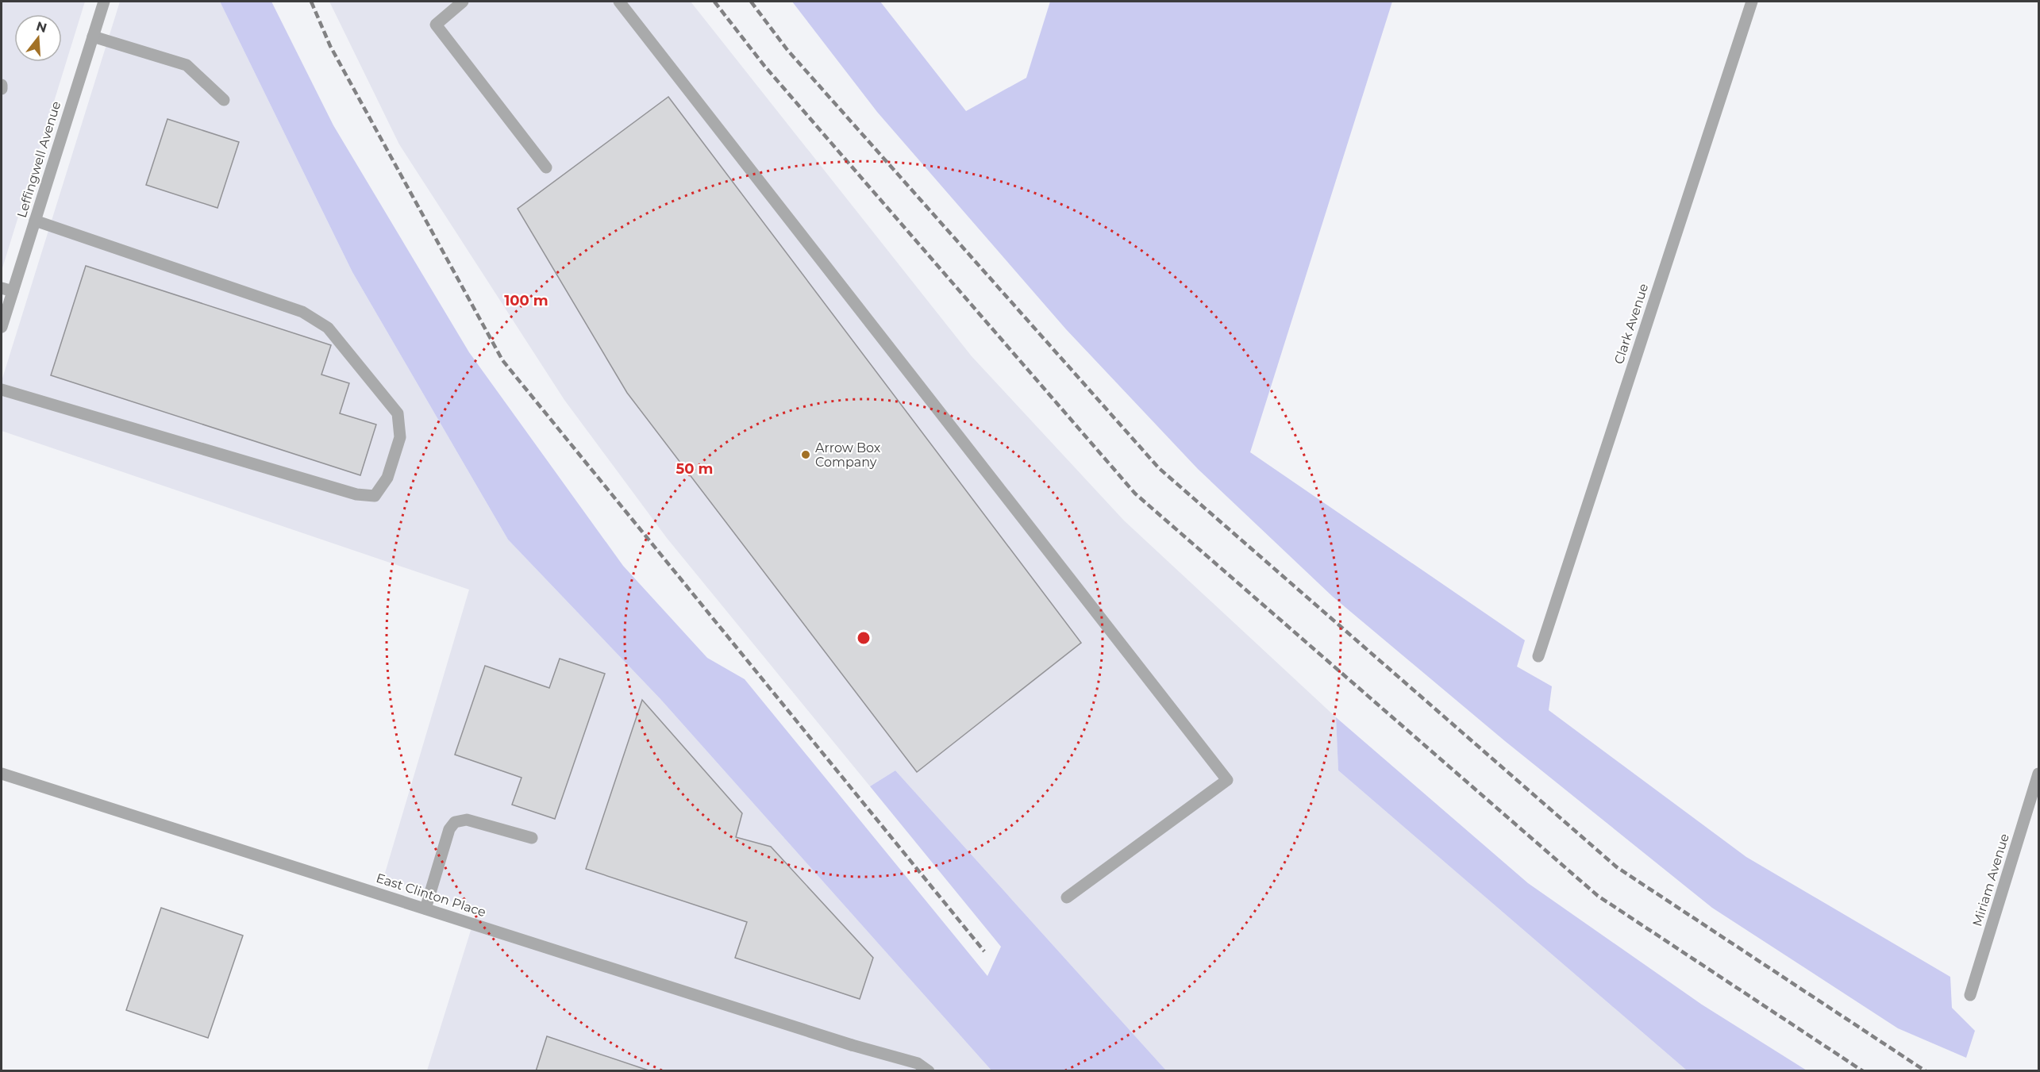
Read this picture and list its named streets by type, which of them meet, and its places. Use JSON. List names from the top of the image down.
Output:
{
  "streets": {
    "street": [
      "Leffingwell Avenue",
      "Clark Avenue",
      "Miriam Avenue",
      "East Clinton Place"
    ]
  },
  "places": ["Arrow Box Company"],
  "north": "top",
  "rings": ["100 m", "50 m"]
}
